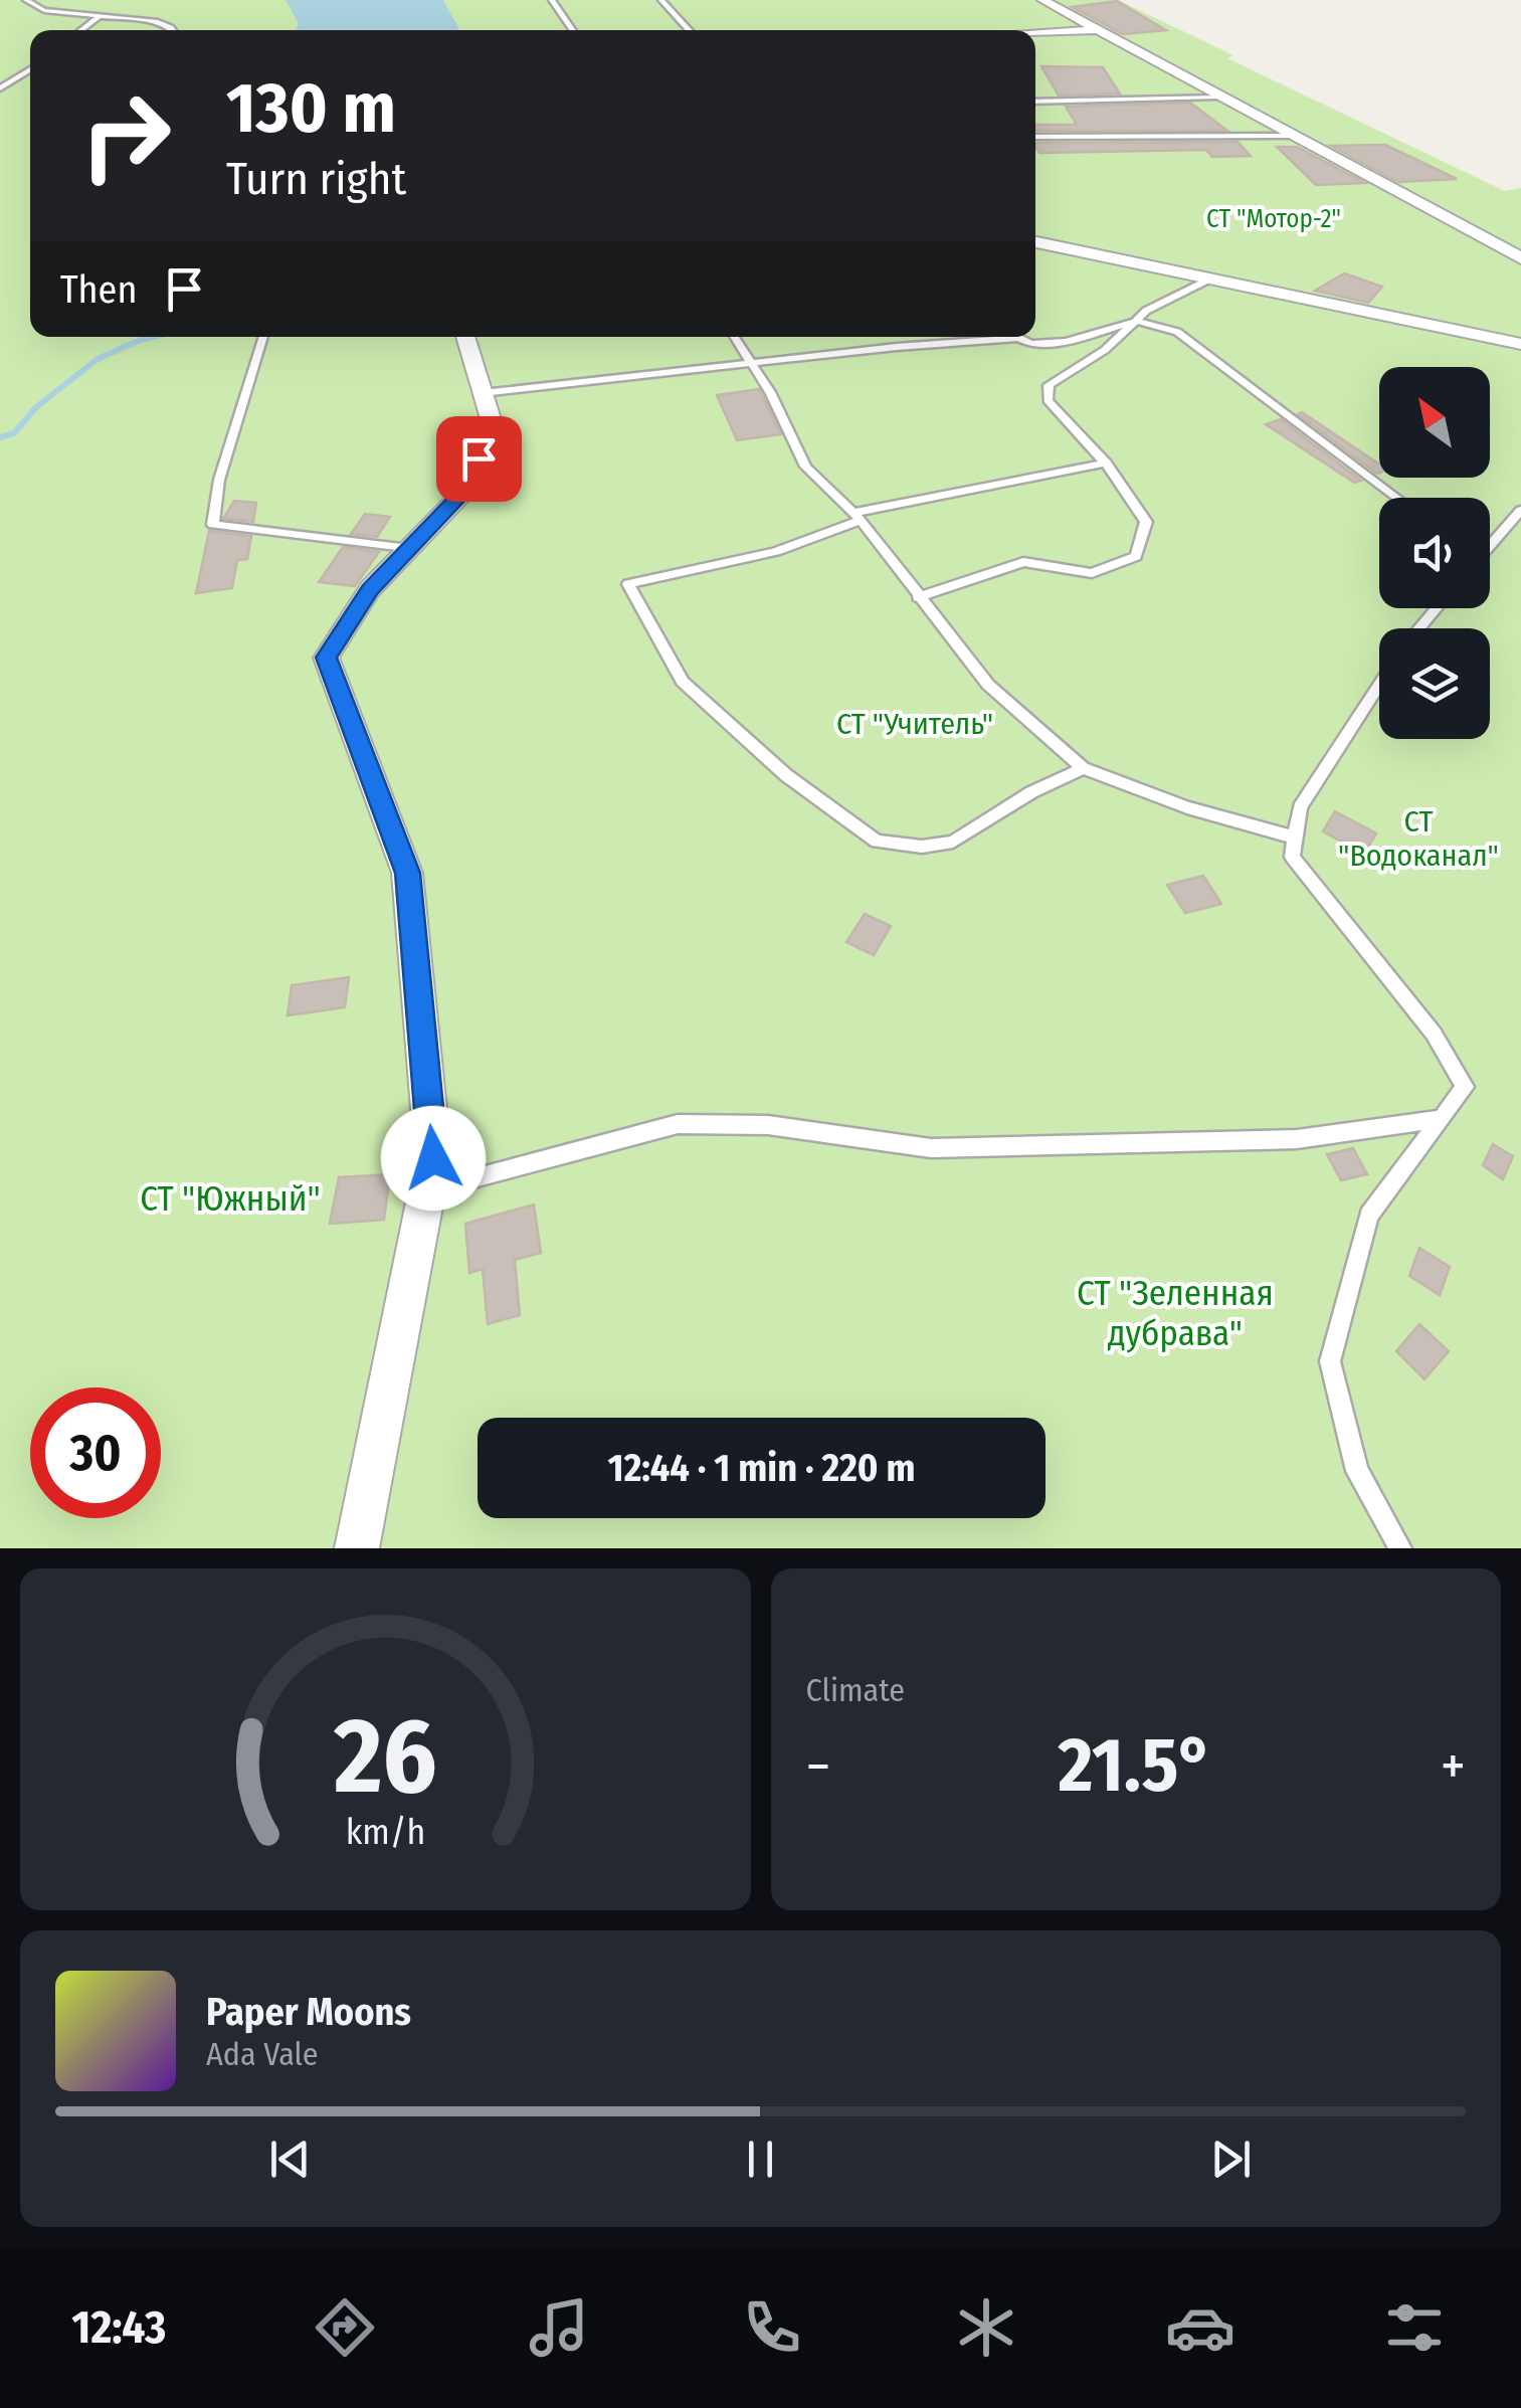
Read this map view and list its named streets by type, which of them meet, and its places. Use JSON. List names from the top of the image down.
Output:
{
  "parks": [
    "СТ \"Мотор-2\"",
    "СТ \"Учитель\"",
    "СТ \"Водоканал\"",
    "СТ \"Южный\"",
    "СТ \"Зеленная дубрава\""
  ],
  "north": "top left",
  "page": {
    "turn": ["130 m", "Turn right"],
    "then": "Then",
    "limit": "30",
    "trip": "12:44 · 1 min · 220 m",
    "tile": "Climate",
    "heat": ["−", "21.5°", "+"],
    "song": ["Paper Moons", "Ada Vale"],
    "tabs": "12:43",
    "gauge": ["26", "km/h"]
  }
}
